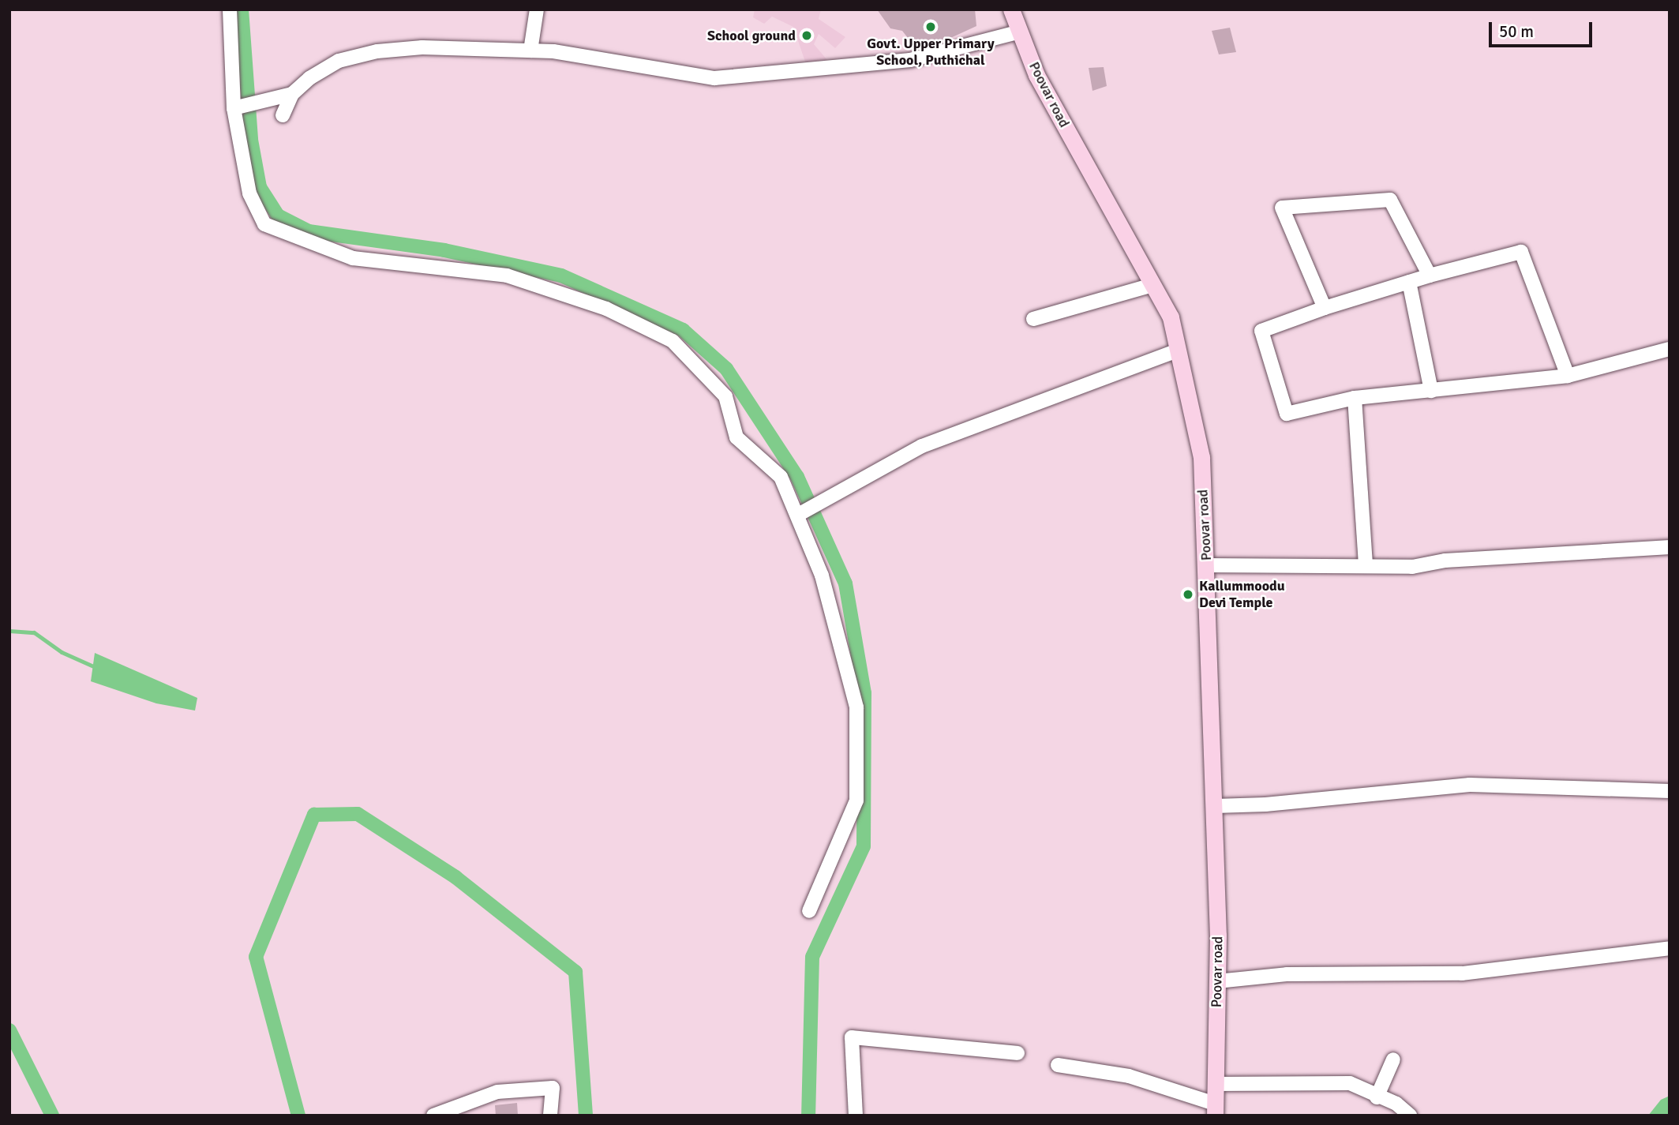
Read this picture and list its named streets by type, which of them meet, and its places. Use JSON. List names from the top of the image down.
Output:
{
  "streets": {
    "main road": ["Poovar road"]
  },
  "places": ["Govt. Upper Primary School, Puthichal", "School ground", "Kallummoodu Devi Temple"],
  "scale_bar": "50 m"
}
